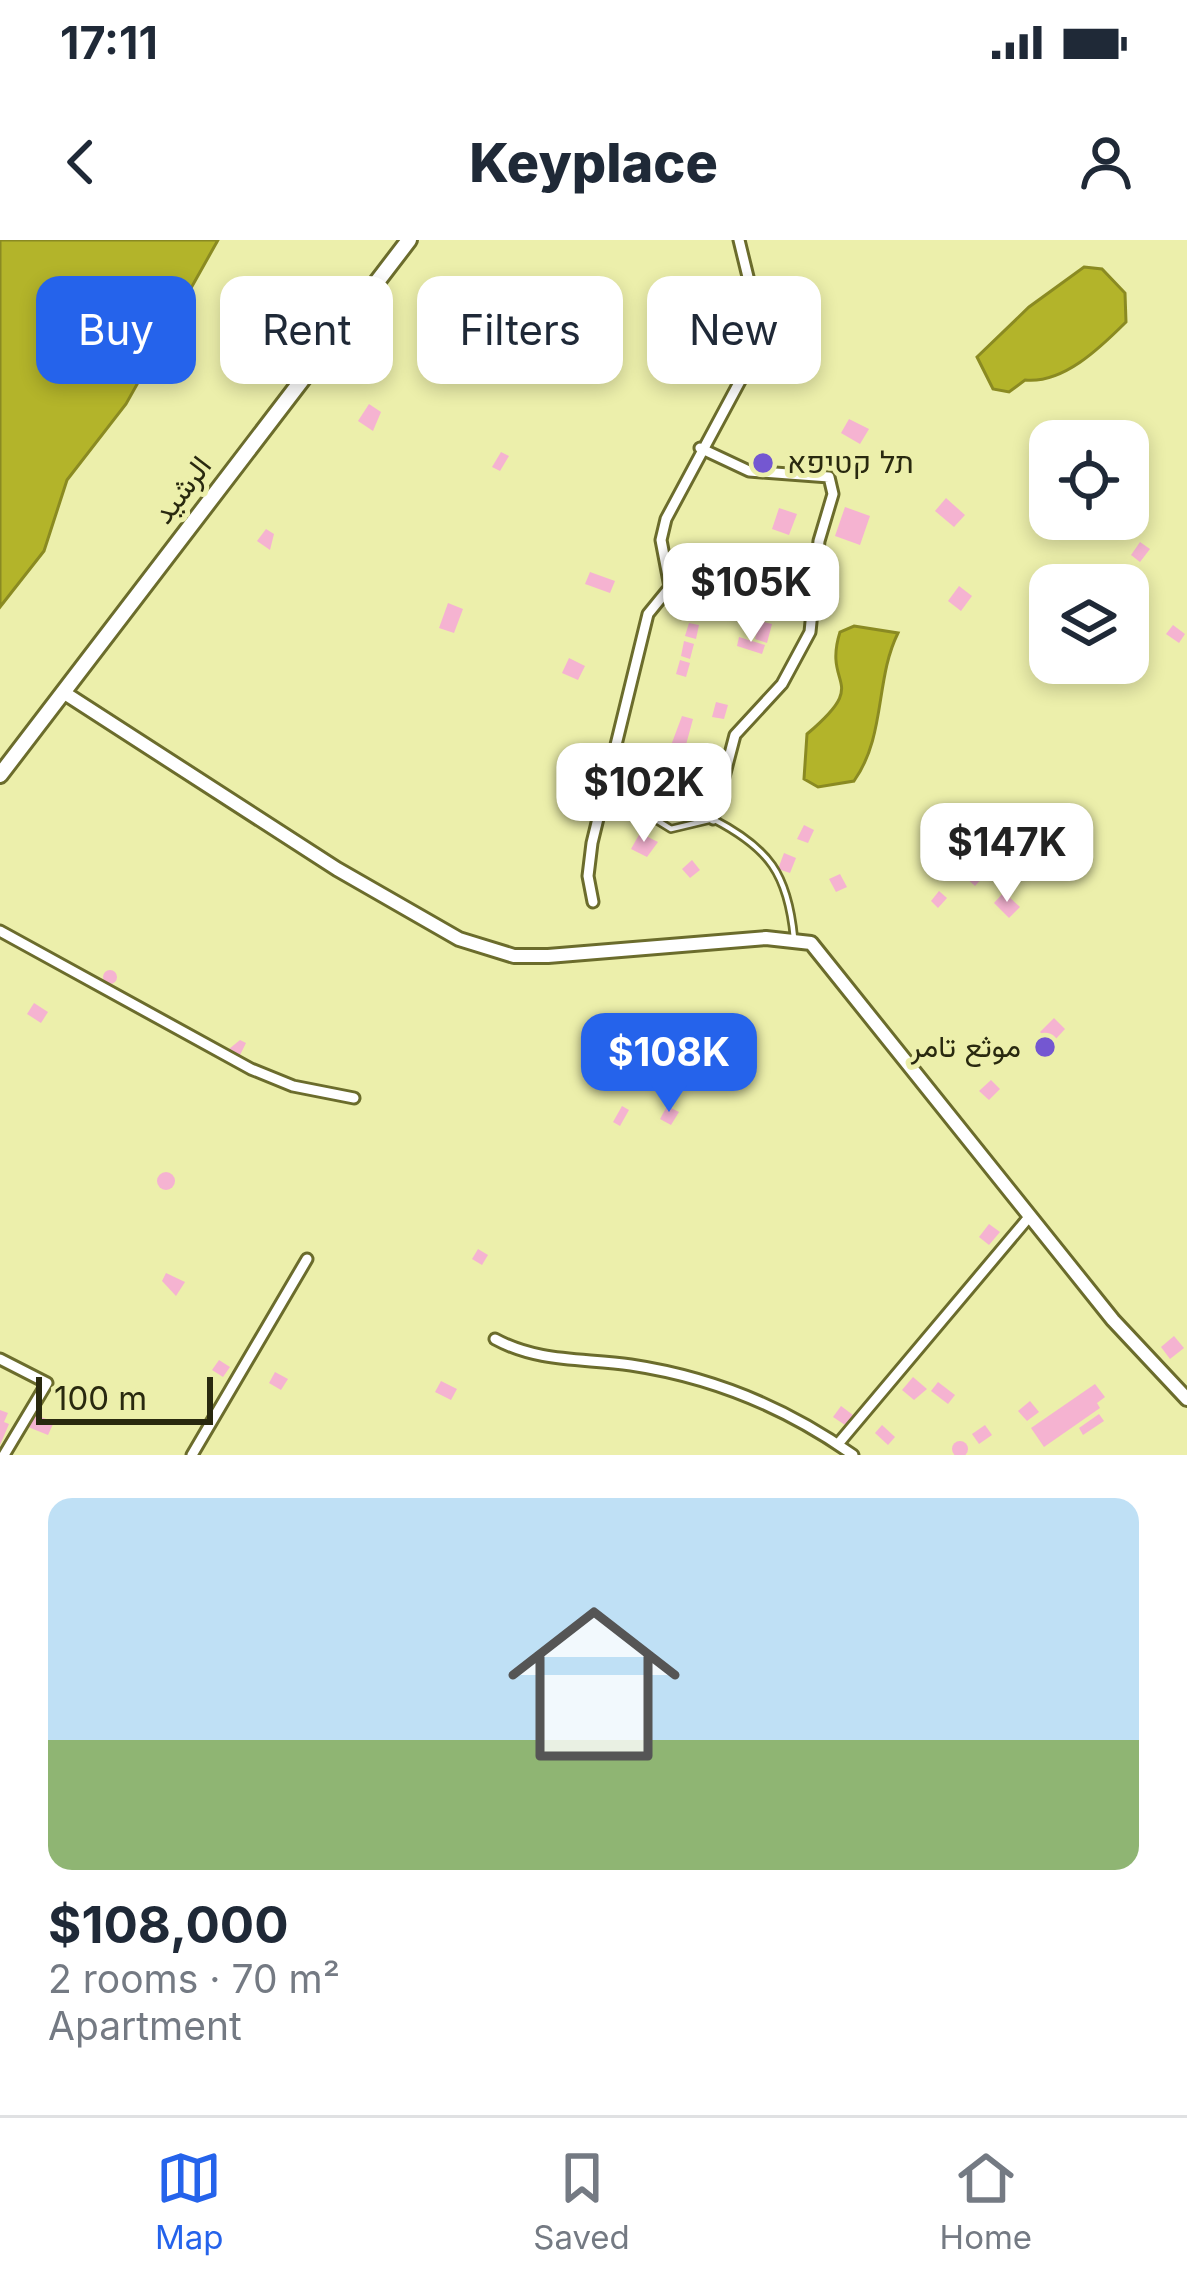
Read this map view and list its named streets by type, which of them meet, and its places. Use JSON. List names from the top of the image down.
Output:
{
  "streets": {
    "main road": ["الرشيد"]
  },
  "places": ["תל קטיפא", "موثع تامر"],
  "scale_bar": "100 m",
  "page": {
    "status": "17:11",
    "header": "Keyplace",
    "chip": [
      "Buy",
      "Rent",
      "Filters",
      "New"
    ],
    "price": [
      "$105K",
      "$102K",
      "$147K",
      "$108K"
    ],
    "scale": "100 m",
    "list": [
      {
        "name": "$108,000",
        "note": "2 rooms · 70 m² · Apartment"
      }
    ],
    "tabs": ["Map", "Saved", "Home"]
  }
}
